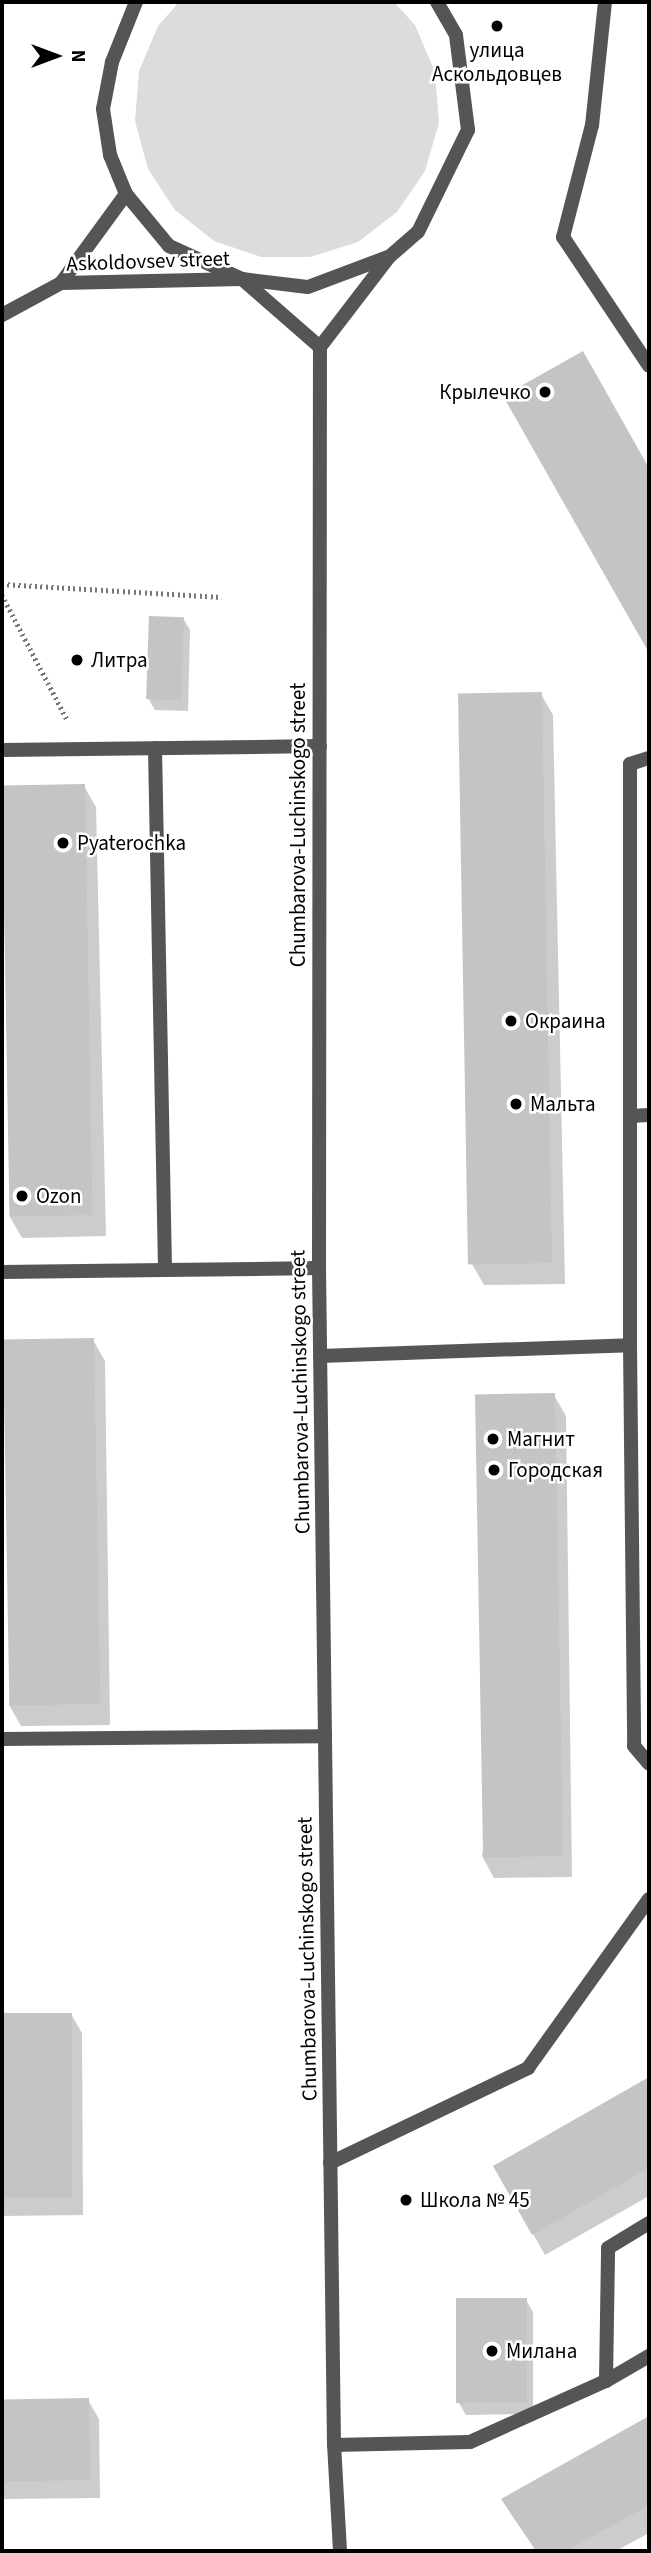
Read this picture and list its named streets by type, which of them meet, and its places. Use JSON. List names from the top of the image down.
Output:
{
  "streets": {
    "street": ["Askoldovsev street", "Chumbarova-Luchinskogo street"]
  },
  "crossings": [
    ["Askoldovsev street", "Chumbarova-Luchinskogo street"]
  ],
  "places": [
    "улица Аскольдовцев",
    "Крылечко",
    "Литра",
    "Pyaterochka",
    "Окраина",
    "Мальта",
    "Ozon",
    "Магнит",
    "Городская",
    "Школа № 45",
    "Милана"
  ],
  "north": "right"
}
